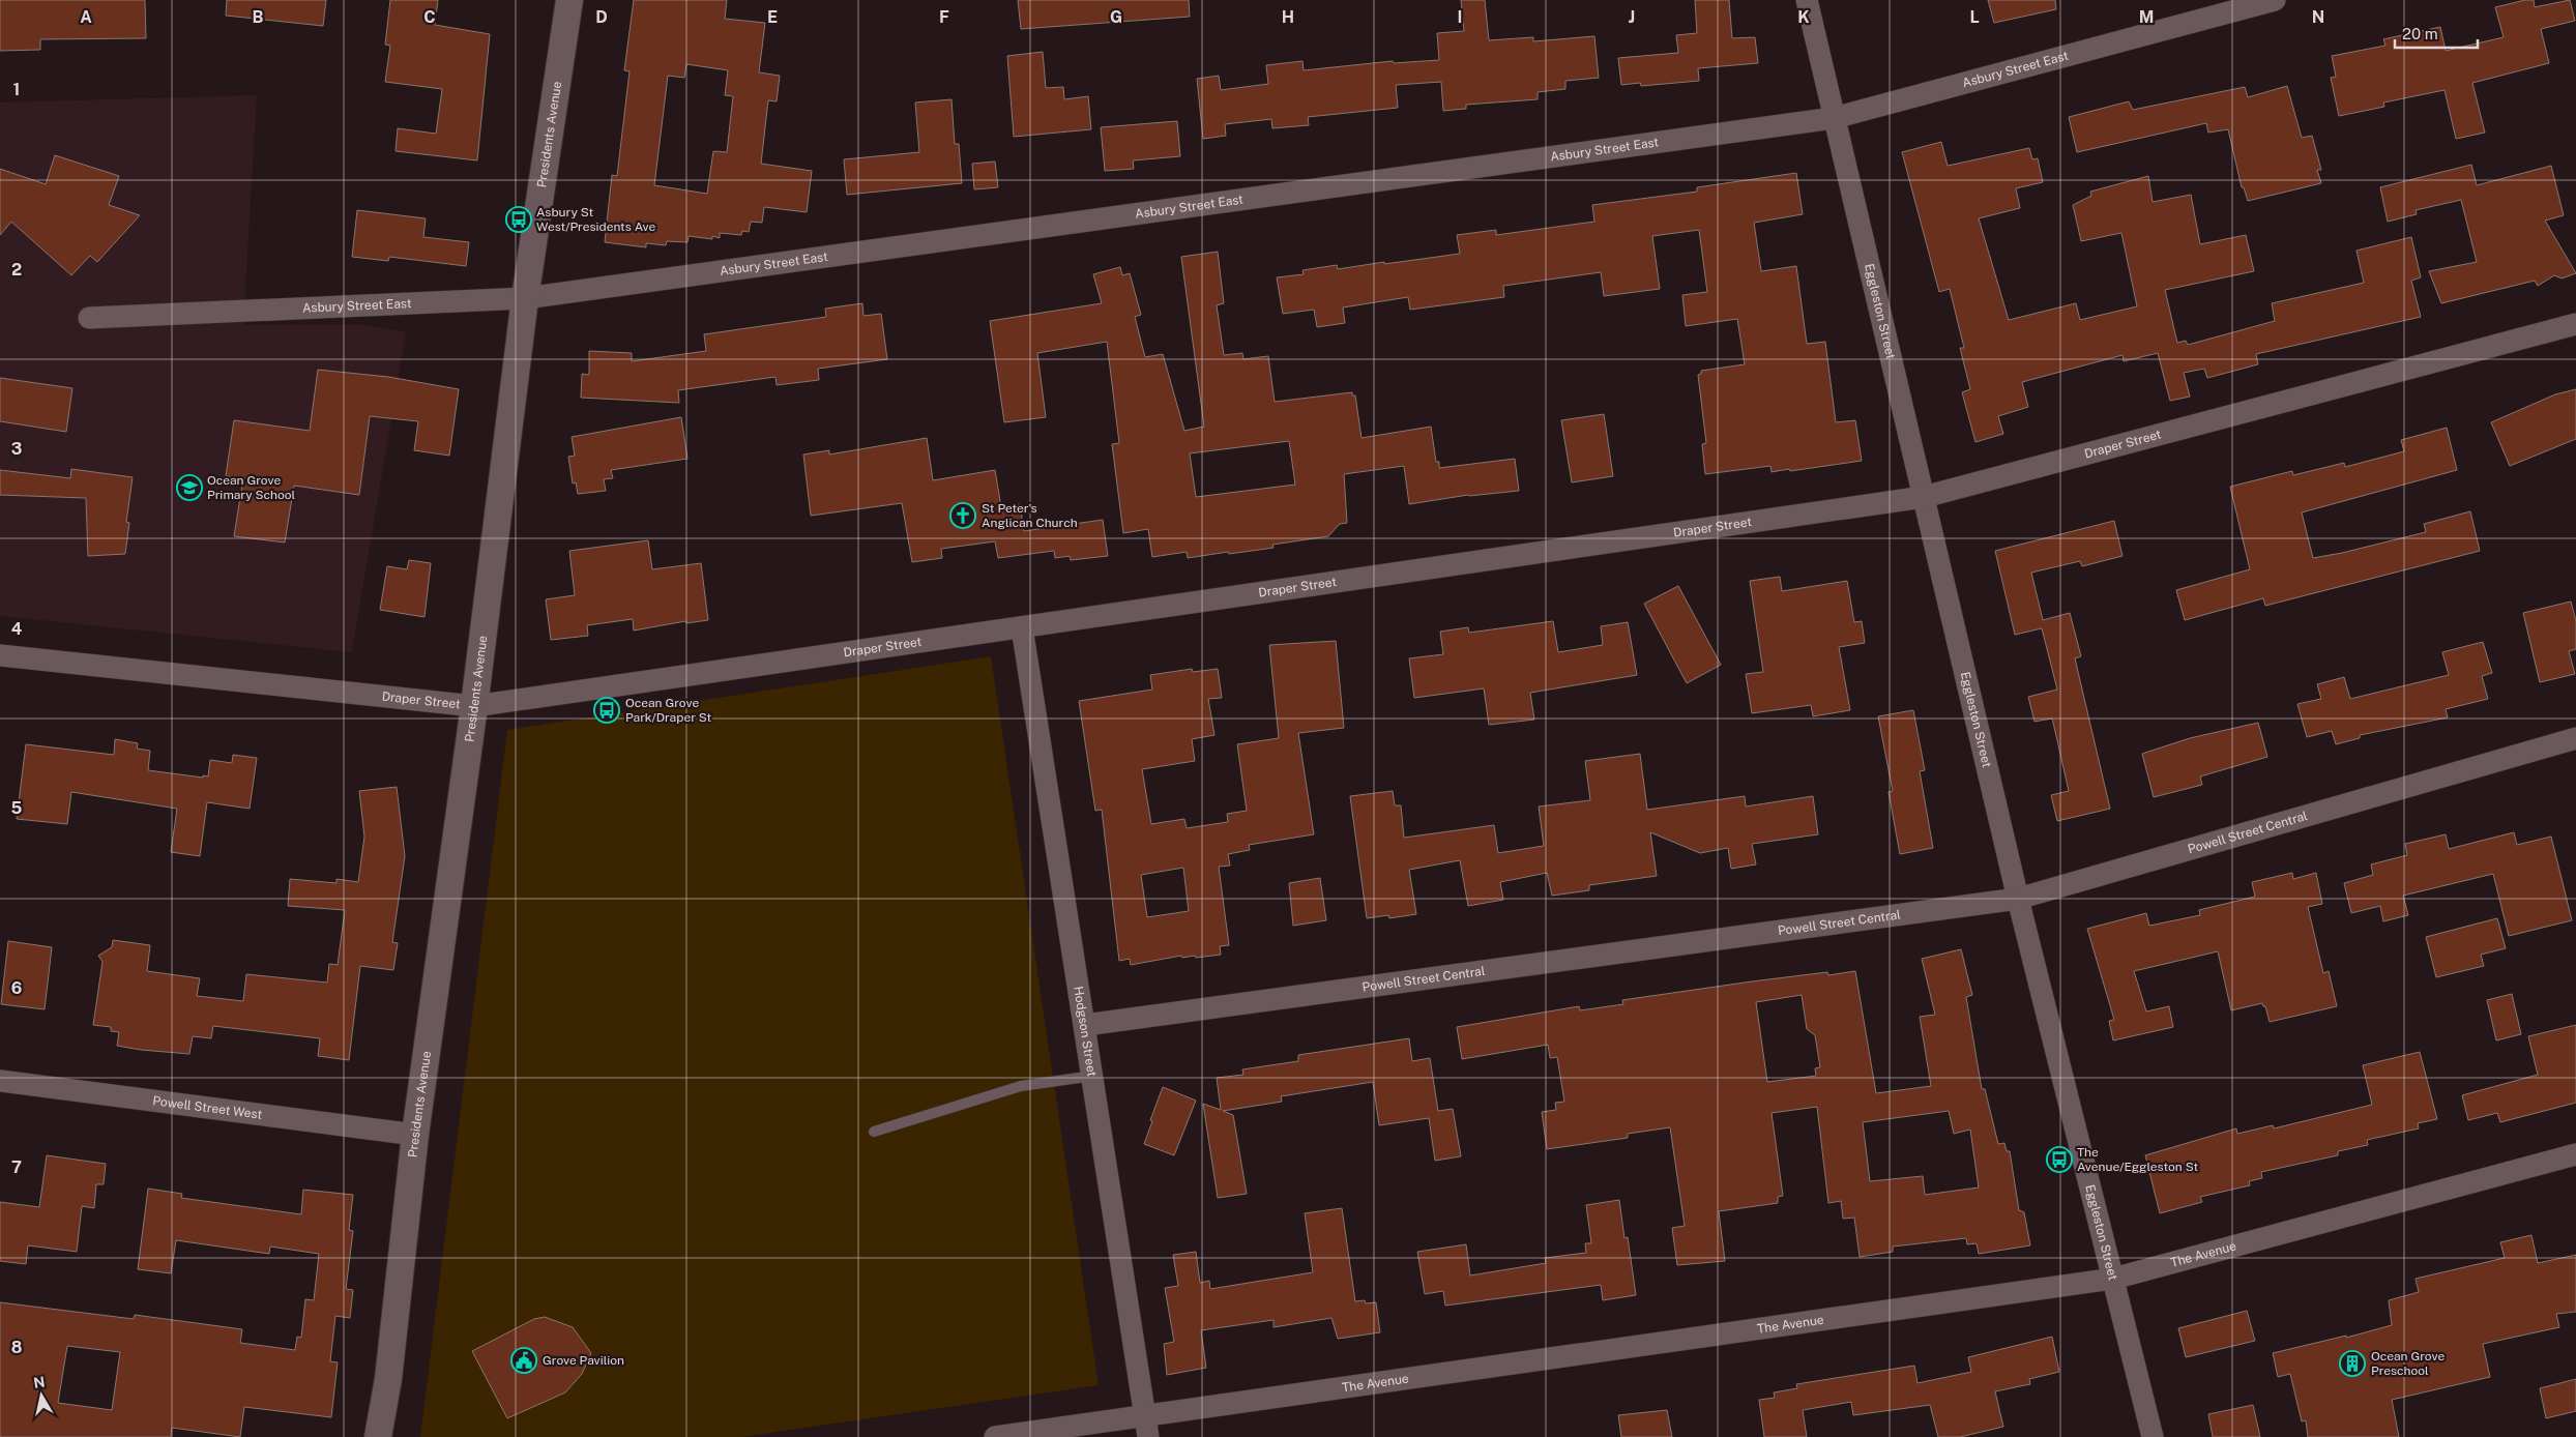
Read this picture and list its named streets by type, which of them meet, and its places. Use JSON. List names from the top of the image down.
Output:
{
  "streets": {
    "street": [
      "Asbury Street East",
      "Presidents Avenue",
      "Eggleston Street",
      "Draper Street",
      "Powell Street Central",
      "Hodgson Street",
      "Powell Street West",
      "The Avenue"
    ]
  },
  "crossings": [
    ["Asbury Street East", "Presidents Avenue"],
    ["Asbury Street East", "Eggleston Street"],
    ["Presidents Avenue", "Draper Street"],
    ["Presidents Avenue", "Powell Street West"],
    ["Eggleston Street", "Draper Street"],
    ["Eggleston Street", "Powell Street Central"],
    ["Eggleston Street", "The Avenue"],
    ["Draper Street", "Hodgson Street"],
    ["Powell Street Central", "Hodgson Street"],
    ["Hodgson Street", "The Avenue"]
  ],
  "places": {
    "bus stop": ["Asbury St West/Presidents Ave", "Ocean Grove Park/Draper St", "The Avenue/Eggleston St"],
    "school or university": ["Ocean Grove Primary School"],
    "church": ["St Peter's Anglican Church"],
    "public building": ["Grove Pavilion"],
    "building": ["Ocean Grove Preschool"]
  },
  "scale_bar": "20 m",
  "north": "top",
  "grid": {
    "columns": [
      "A",
      "B",
      "C",
      "D",
      "E",
      "F",
      "G",
      "H",
      "I",
      "J",
      "K",
      "L",
      "M",
      "N"
    ],
    "rows": [
      "1",
      "2",
      "3",
      "4",
      "5",
      "6",
      "7",
      "8"
    ]
  }
}
